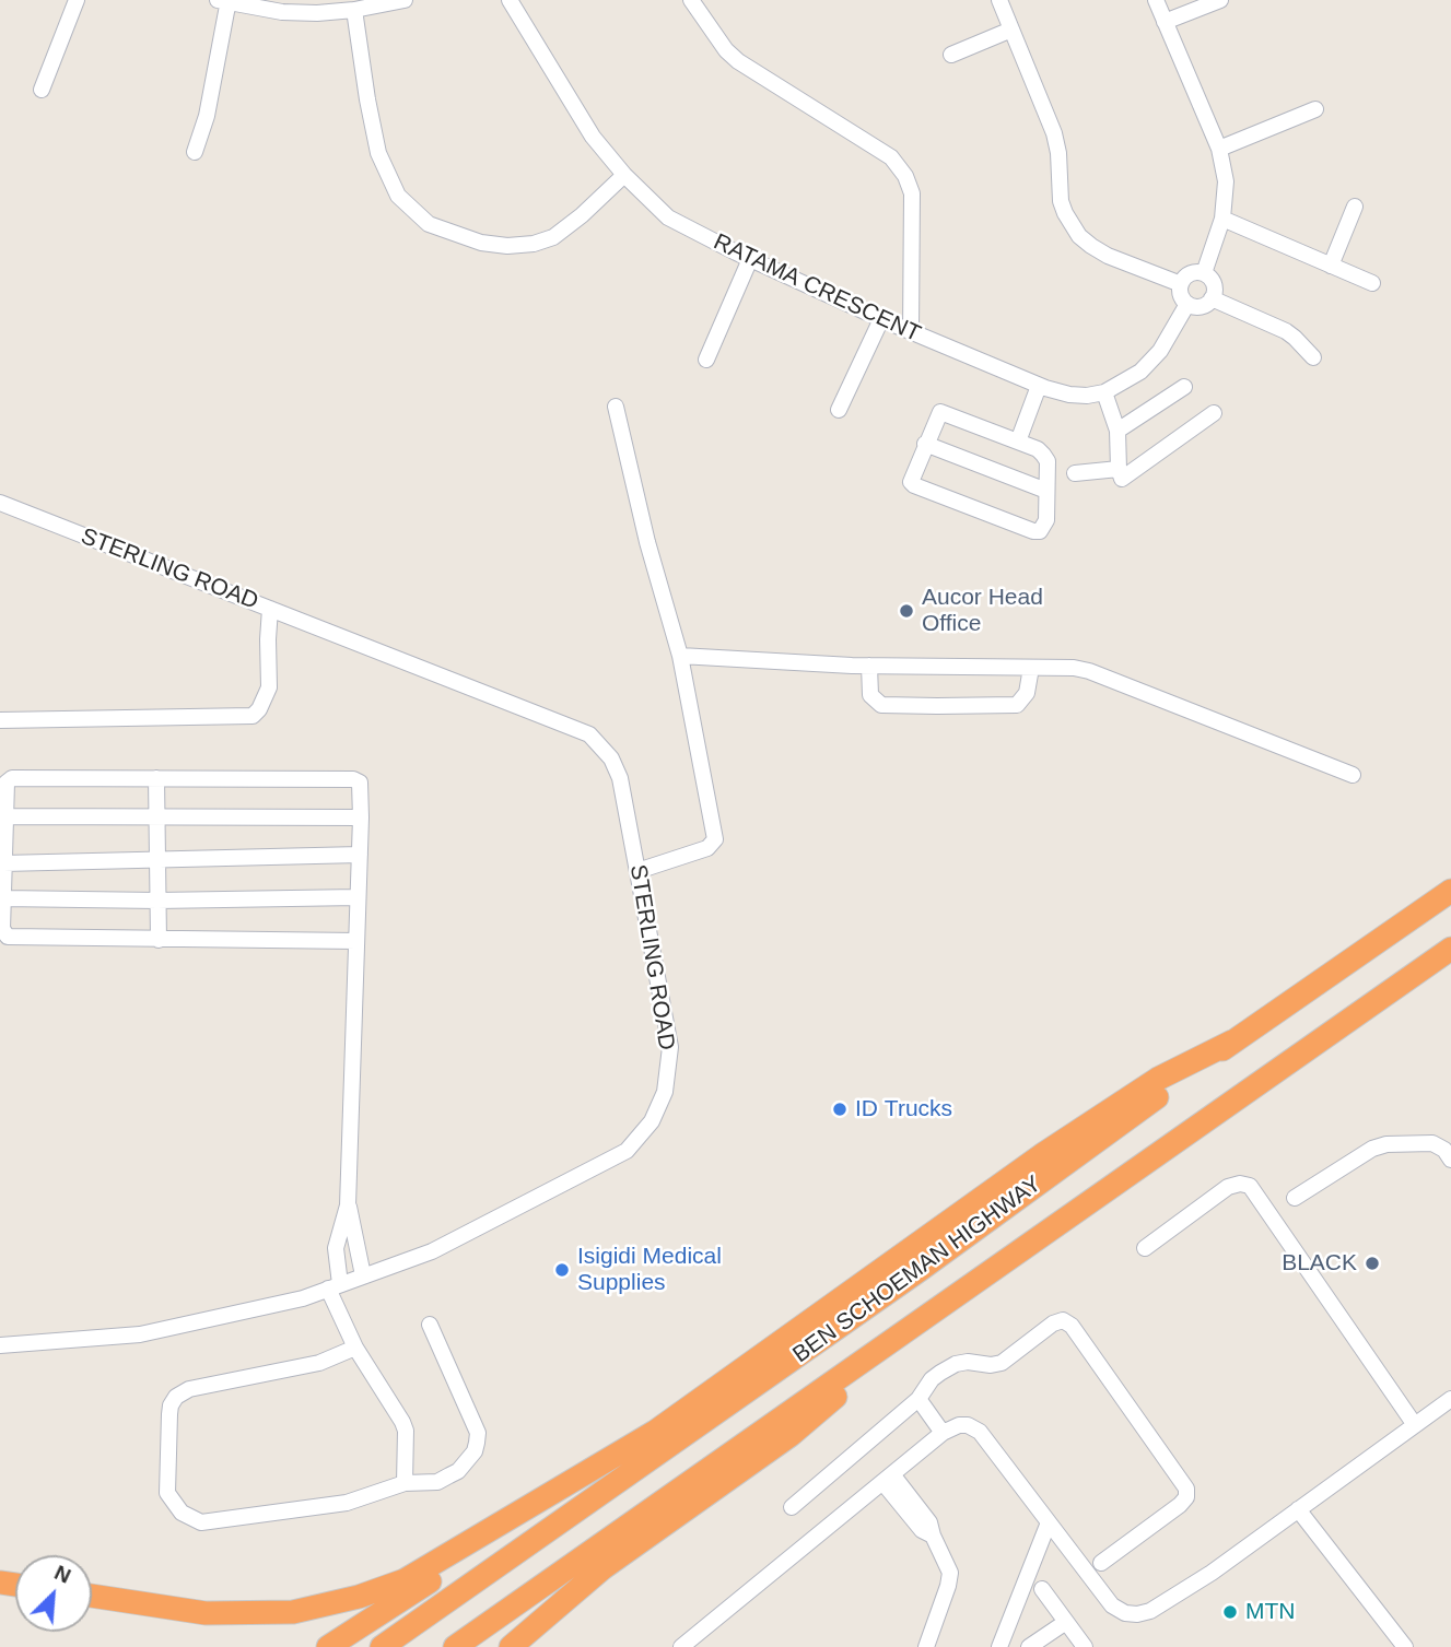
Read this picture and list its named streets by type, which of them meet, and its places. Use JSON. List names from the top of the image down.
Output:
{
  "streets": {
    "highway": ["BEN SCHOEMAN HIGHWAY"],
    "street": ["RATAMA CRESCENT", "STERLING ROAD"]
  },
  "places": [
    "Aucor Head Office",
    "ID Trucks",
    "BLACK",
    "Isigidi Medical Supplies",
    "MTN"
  ],
  "north": "top right"
}
